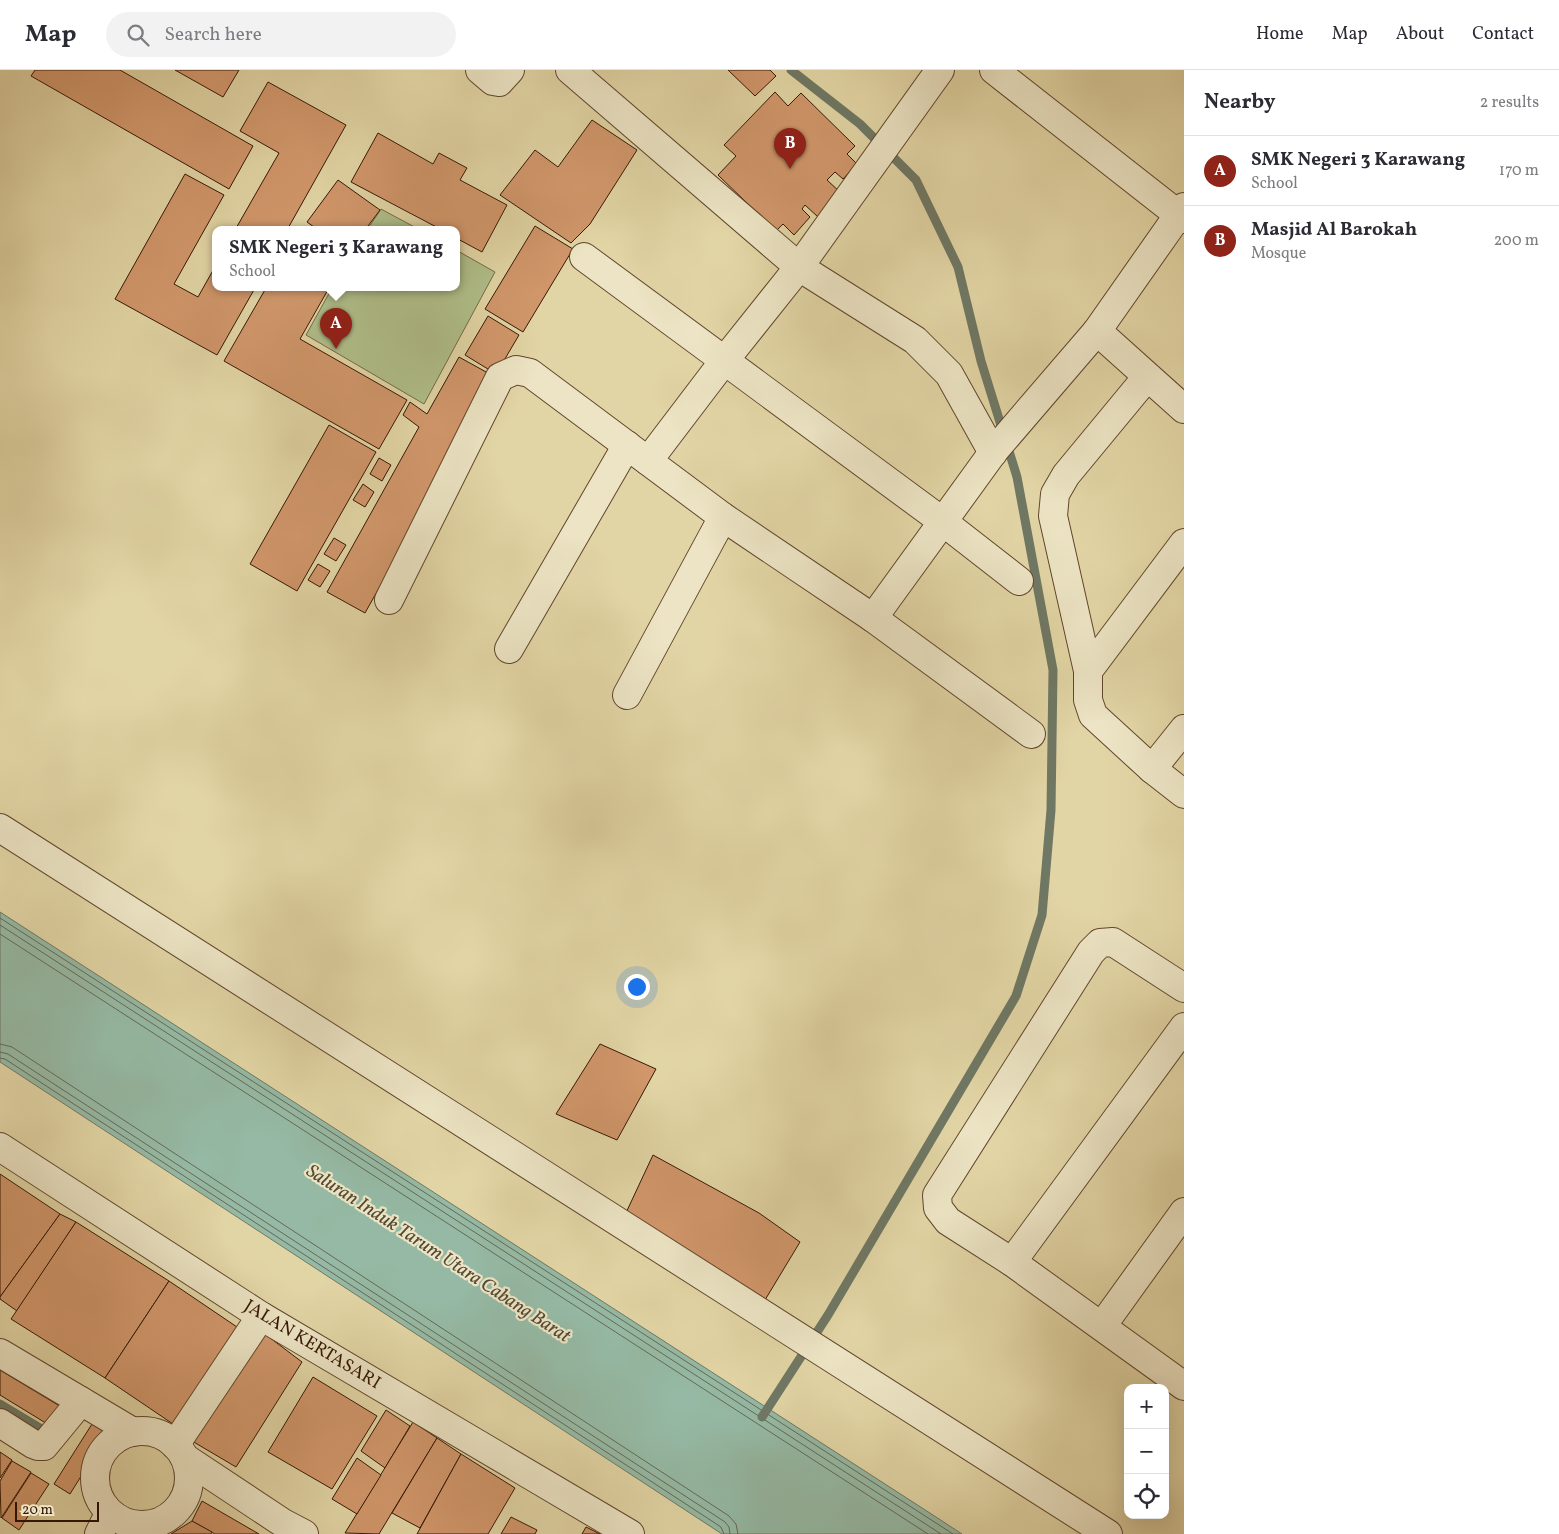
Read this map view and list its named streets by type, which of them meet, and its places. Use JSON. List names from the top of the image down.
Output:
{
  "streets": {
    "street": ["JALAN KERTASARI"]
  },
  "water": ["Saluran Induk Tarum Utara Cabang Barat"],
  "scale_bar": "20 m",
  "page": {
    "header": "Map",
    "search": "Search here",
    "nav": [
      "Home",
      "Map",
      "About",
      "Contact"
    ],
    "heading": ["Nearby", "2 results"],
    "pins": ["B", "A"],
    "list": [
      {
        "mark": "A",
        "name": "SMK Negeri 3 Karawang",
        "note": "School",
        "value": "170 m"
      },
      {
        "mark": "B",
        "name": "Masjid Al Barokah",
        "note": "Mosque",
        "value": "200 m"
      }
    ],
    "popup": ["SMK Negeri 3 Karawang", "School"],
    "map_buttons": ["+", "−"],
    "scale": "20 m"
  }
}
